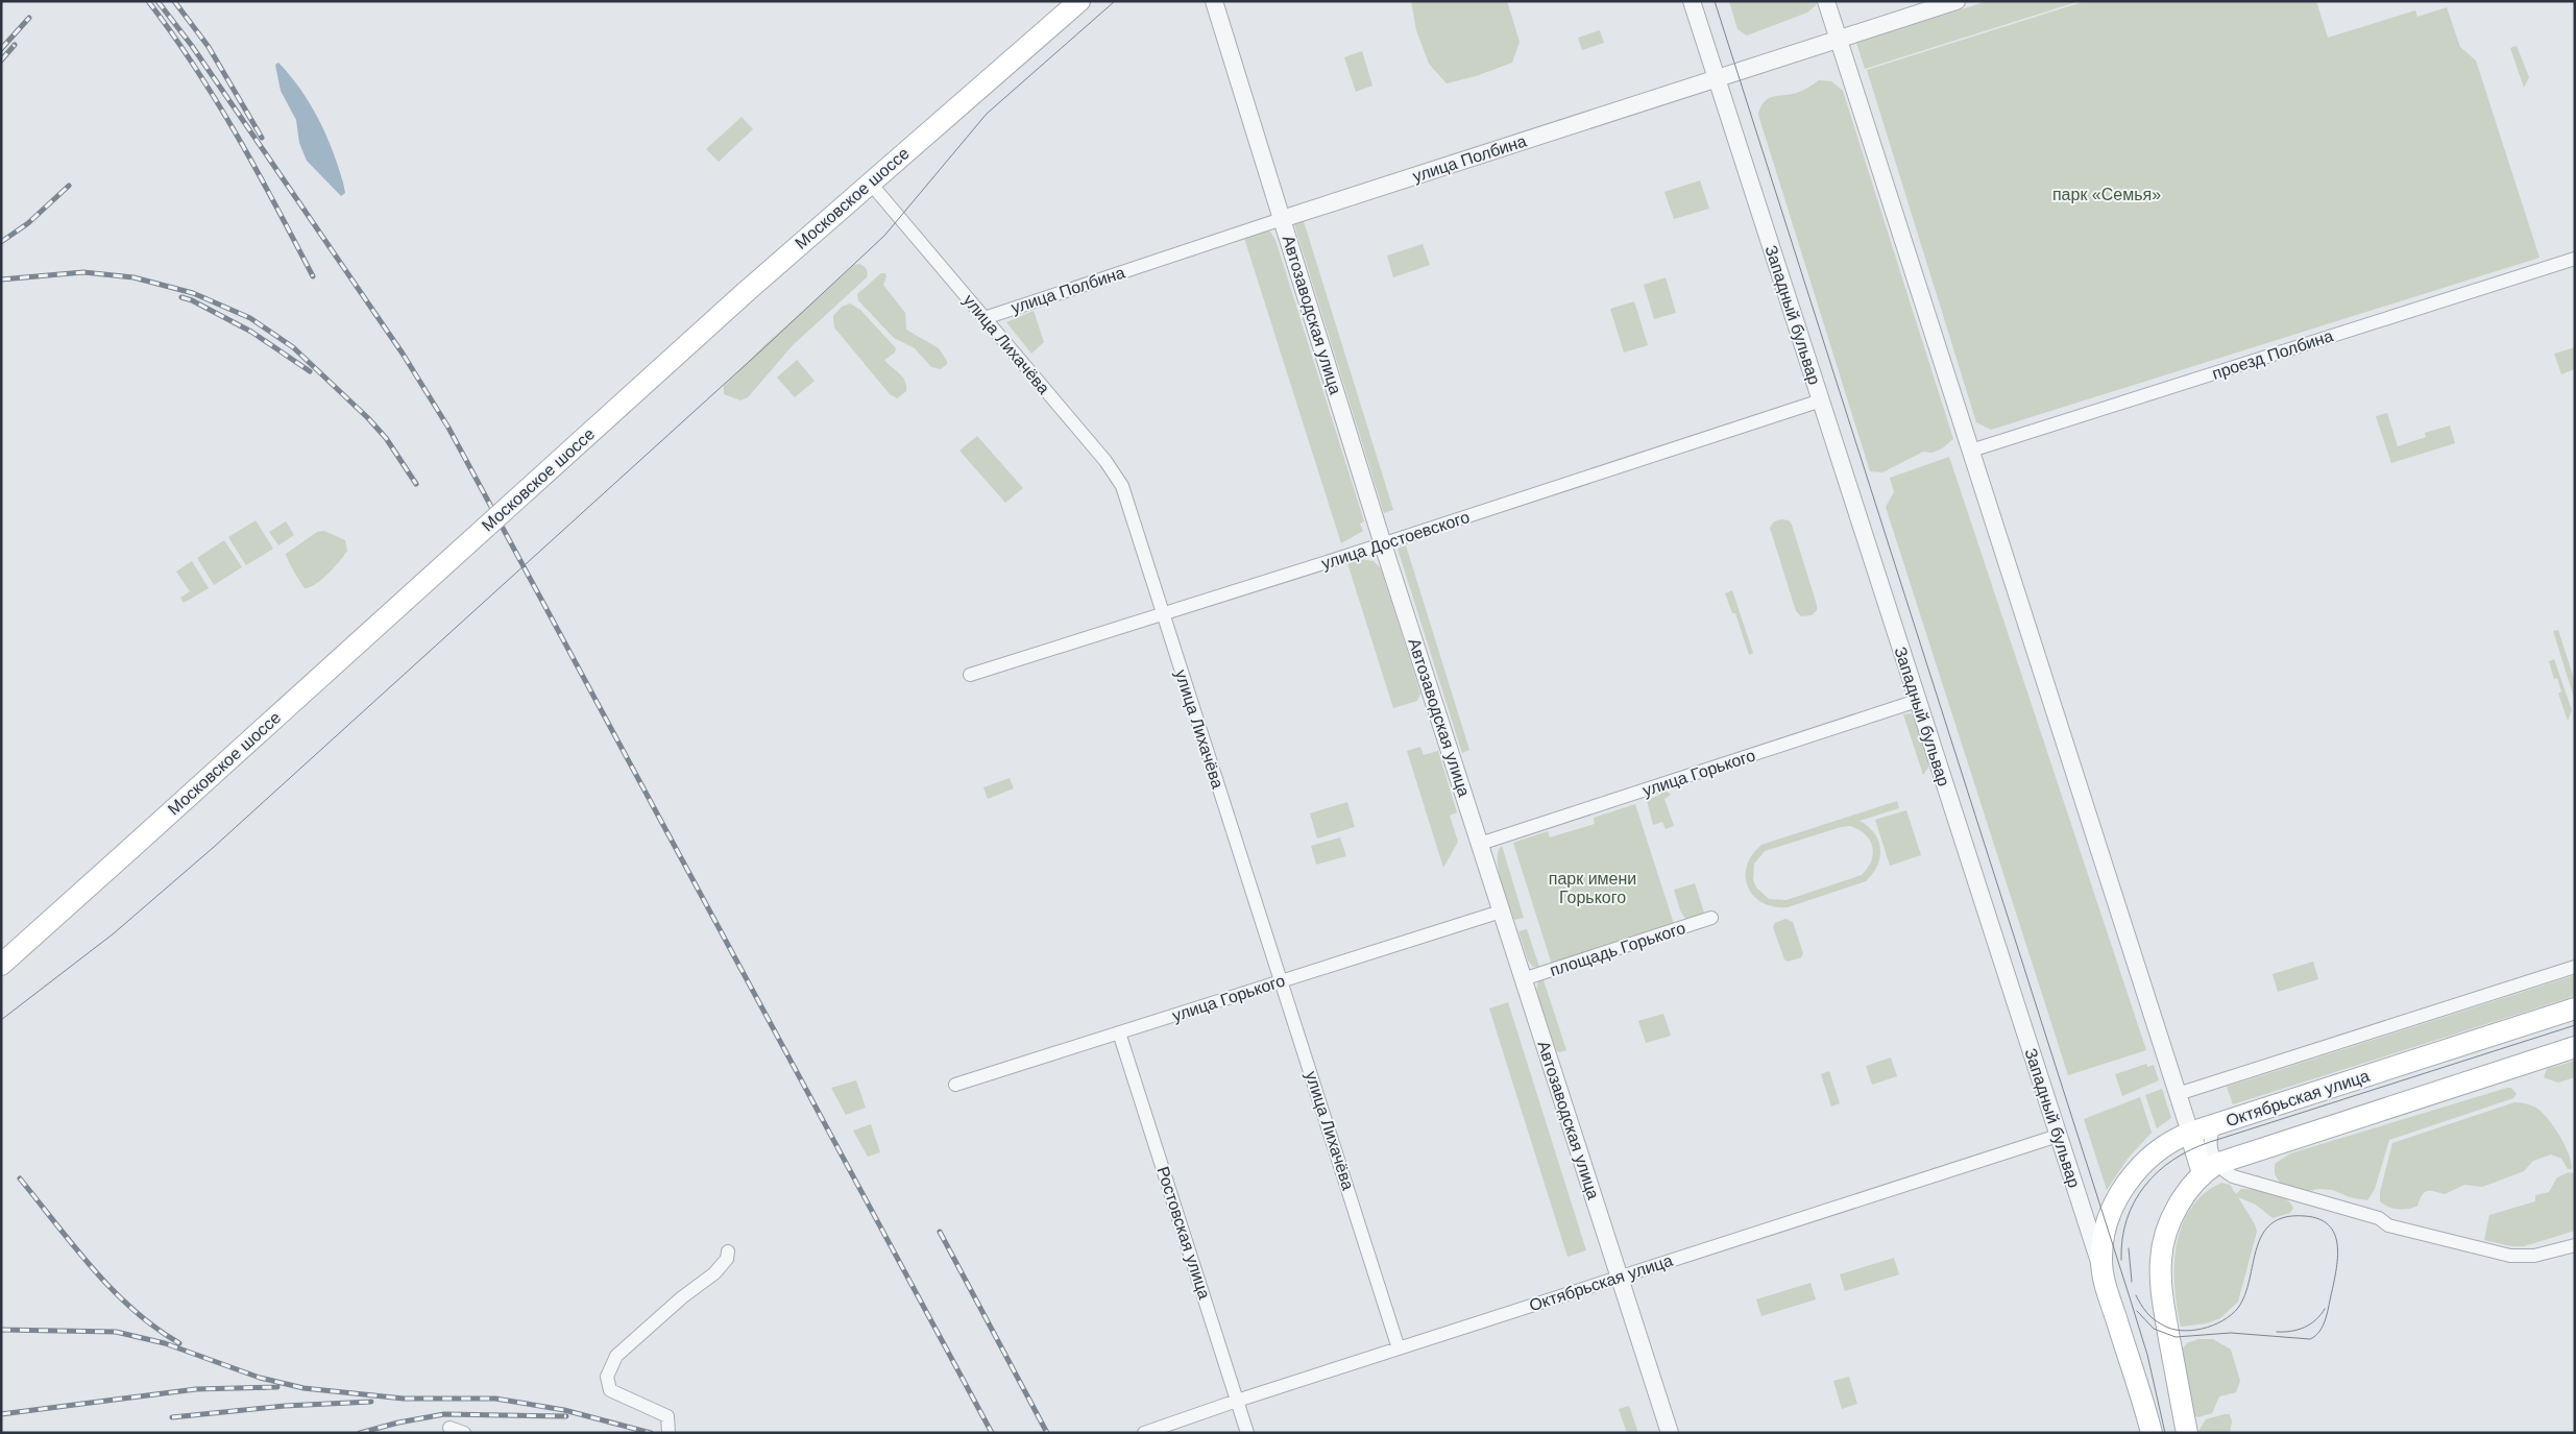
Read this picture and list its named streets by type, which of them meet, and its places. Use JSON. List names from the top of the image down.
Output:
{
  "streets": {
    "main road": ["Московское шоссе", "Западный бульвар", "Октябрьская улица"],
    "street": [
      "улица Полбина",
      "Автозаводская улица",
      "улица Лихачёва",
      "проезд Полбина",
      "улица Достоевского",
      "улица Горького",
      "площадь Горького",
      "Ростовская улица"
    ]
  },
  "crossings": [
    ["улица Полбина", "Автозаводская улица"],
    ["улица Полбина", "Западный бульвар"],
    ["улица Полбина", "улица Лихачёва"],
    ["Московское шоссе", "улица Лихачёва"],
    ["Автозаводская улица", "улица Достоевского"],
    ["Автозаводская улица", "улица Горького"],
    ["Автозаводская улица", "площадь Горького"],
    ["Автозаводская улица", "Октябрьская улица"],
    ["Западный бульвар", "улица Достоевского"],
    ["Западный бульвар", "улица Горького"],
    ["Западный бульвар", "Октябрьская улица"],
    ["улица Лихачёва", "улица Достоевского"],
    ["улица Лихачёва", "улица Горького"],
    ["улица Лихачёва", "Октябрьская улица"],
    ["улица Горького", "Ростовская улица"],
    ["Октябрьская улица", "Ростовская улица"]
  ],
  "parks": ["парк «Семья»", "парк имени Горького"]
}
